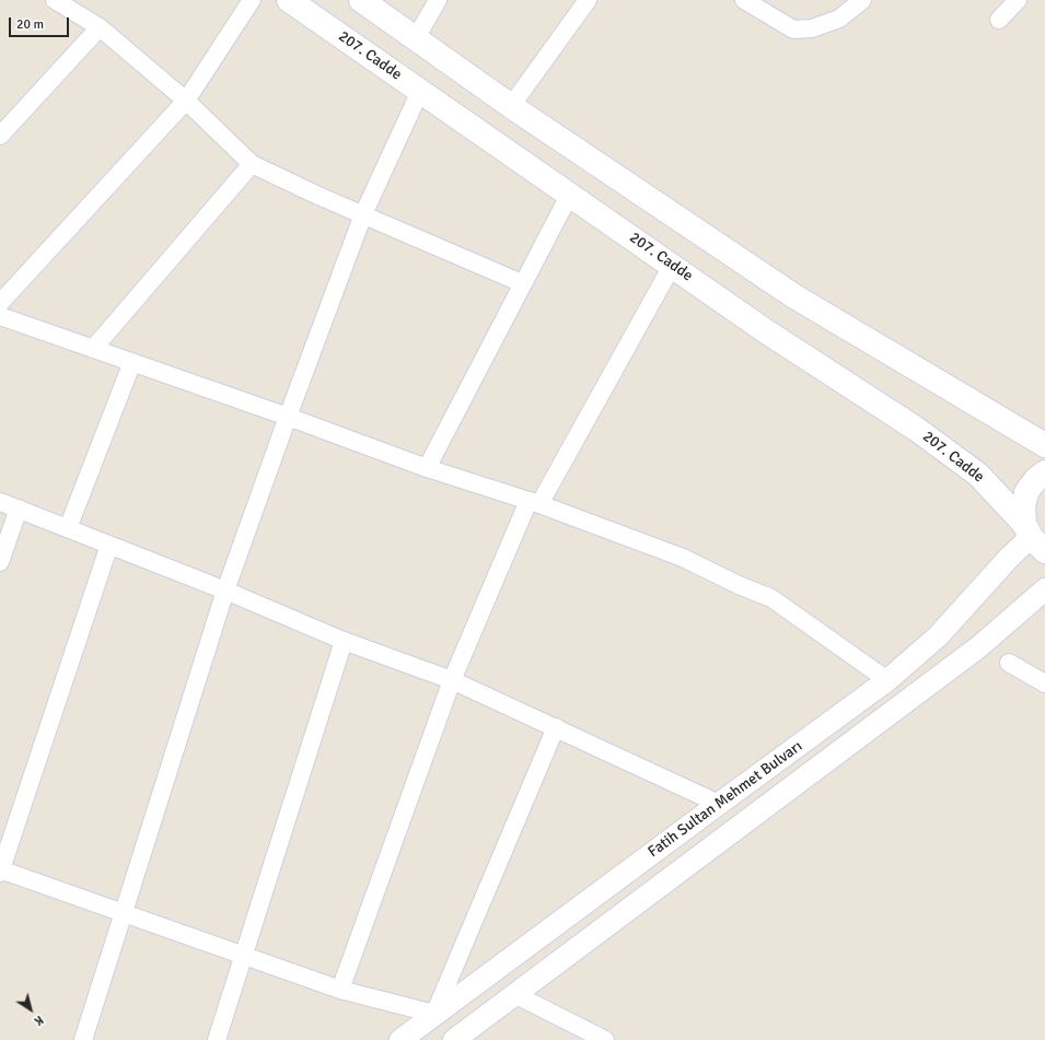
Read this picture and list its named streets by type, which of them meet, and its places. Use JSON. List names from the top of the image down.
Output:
{
  "streets": {
    "main road": ["207. Cadde"],
    "street": ["Fatih Sultan Mehmet Bulvarı"]
  },
  "crossings": [
    ["207. Cadde", "Fatih Sultan Mehmet Bulvarı"]
  ],
  "scale_bar": "20 m",
  "north": "bottom right"
}
